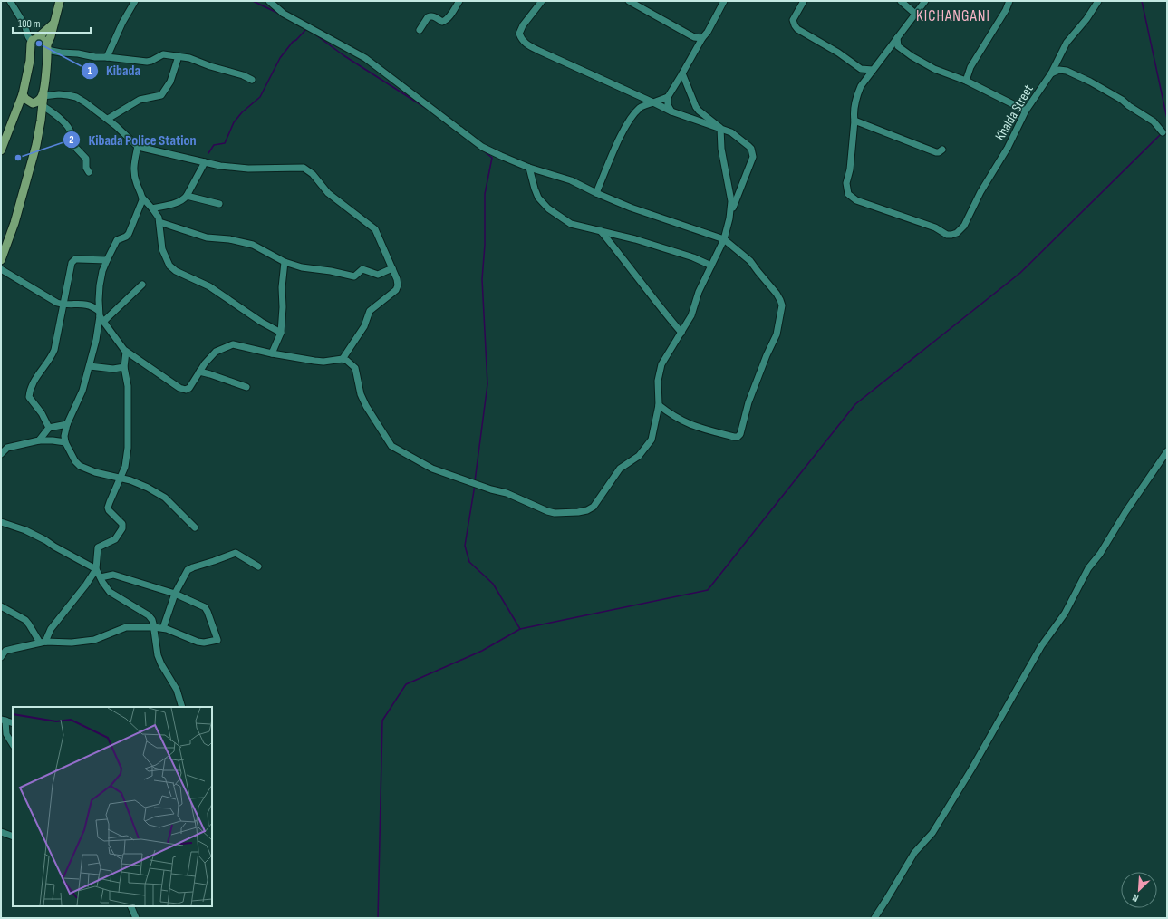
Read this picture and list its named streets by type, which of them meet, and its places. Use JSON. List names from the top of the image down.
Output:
{
  "streets": {
    "street": ["Khalda Street"]
  },
  "districts": ["KICHANGANI"],
  "places": ["Kibada", "Kibada Police Station"],
  "scale_bar": "100 m",
  "north": "bottom left"
}
